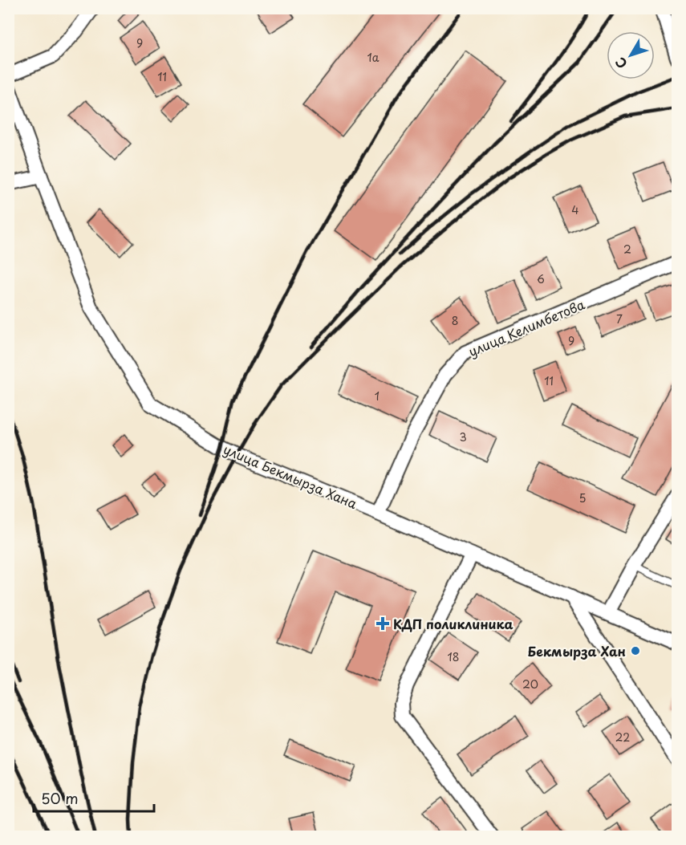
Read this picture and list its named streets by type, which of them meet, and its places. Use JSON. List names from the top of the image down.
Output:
{
  "streets": {
    "street": ["улица Келимбетова", "улица Бекмырза Хана"]
  },
  "crossings": [
    ["улица Келимбетова", "улица Бекмырза Хана"]
  ],
  "places": {
    "health": ["КДП поликлиника"],
    "other": ["Бекмырза Хан"]
  },
  "house_numbers": [
    "9",
    "1а",
    "11",
    "4",
    "2",
    "6",
    "7",
    "8",
    "9",
    "11",
    "1",
    "3",
    "5",
    "18",
    "20",
    "22"
  ],
  "scale_bar": "50 m",
  "north": "bottom left"
}
